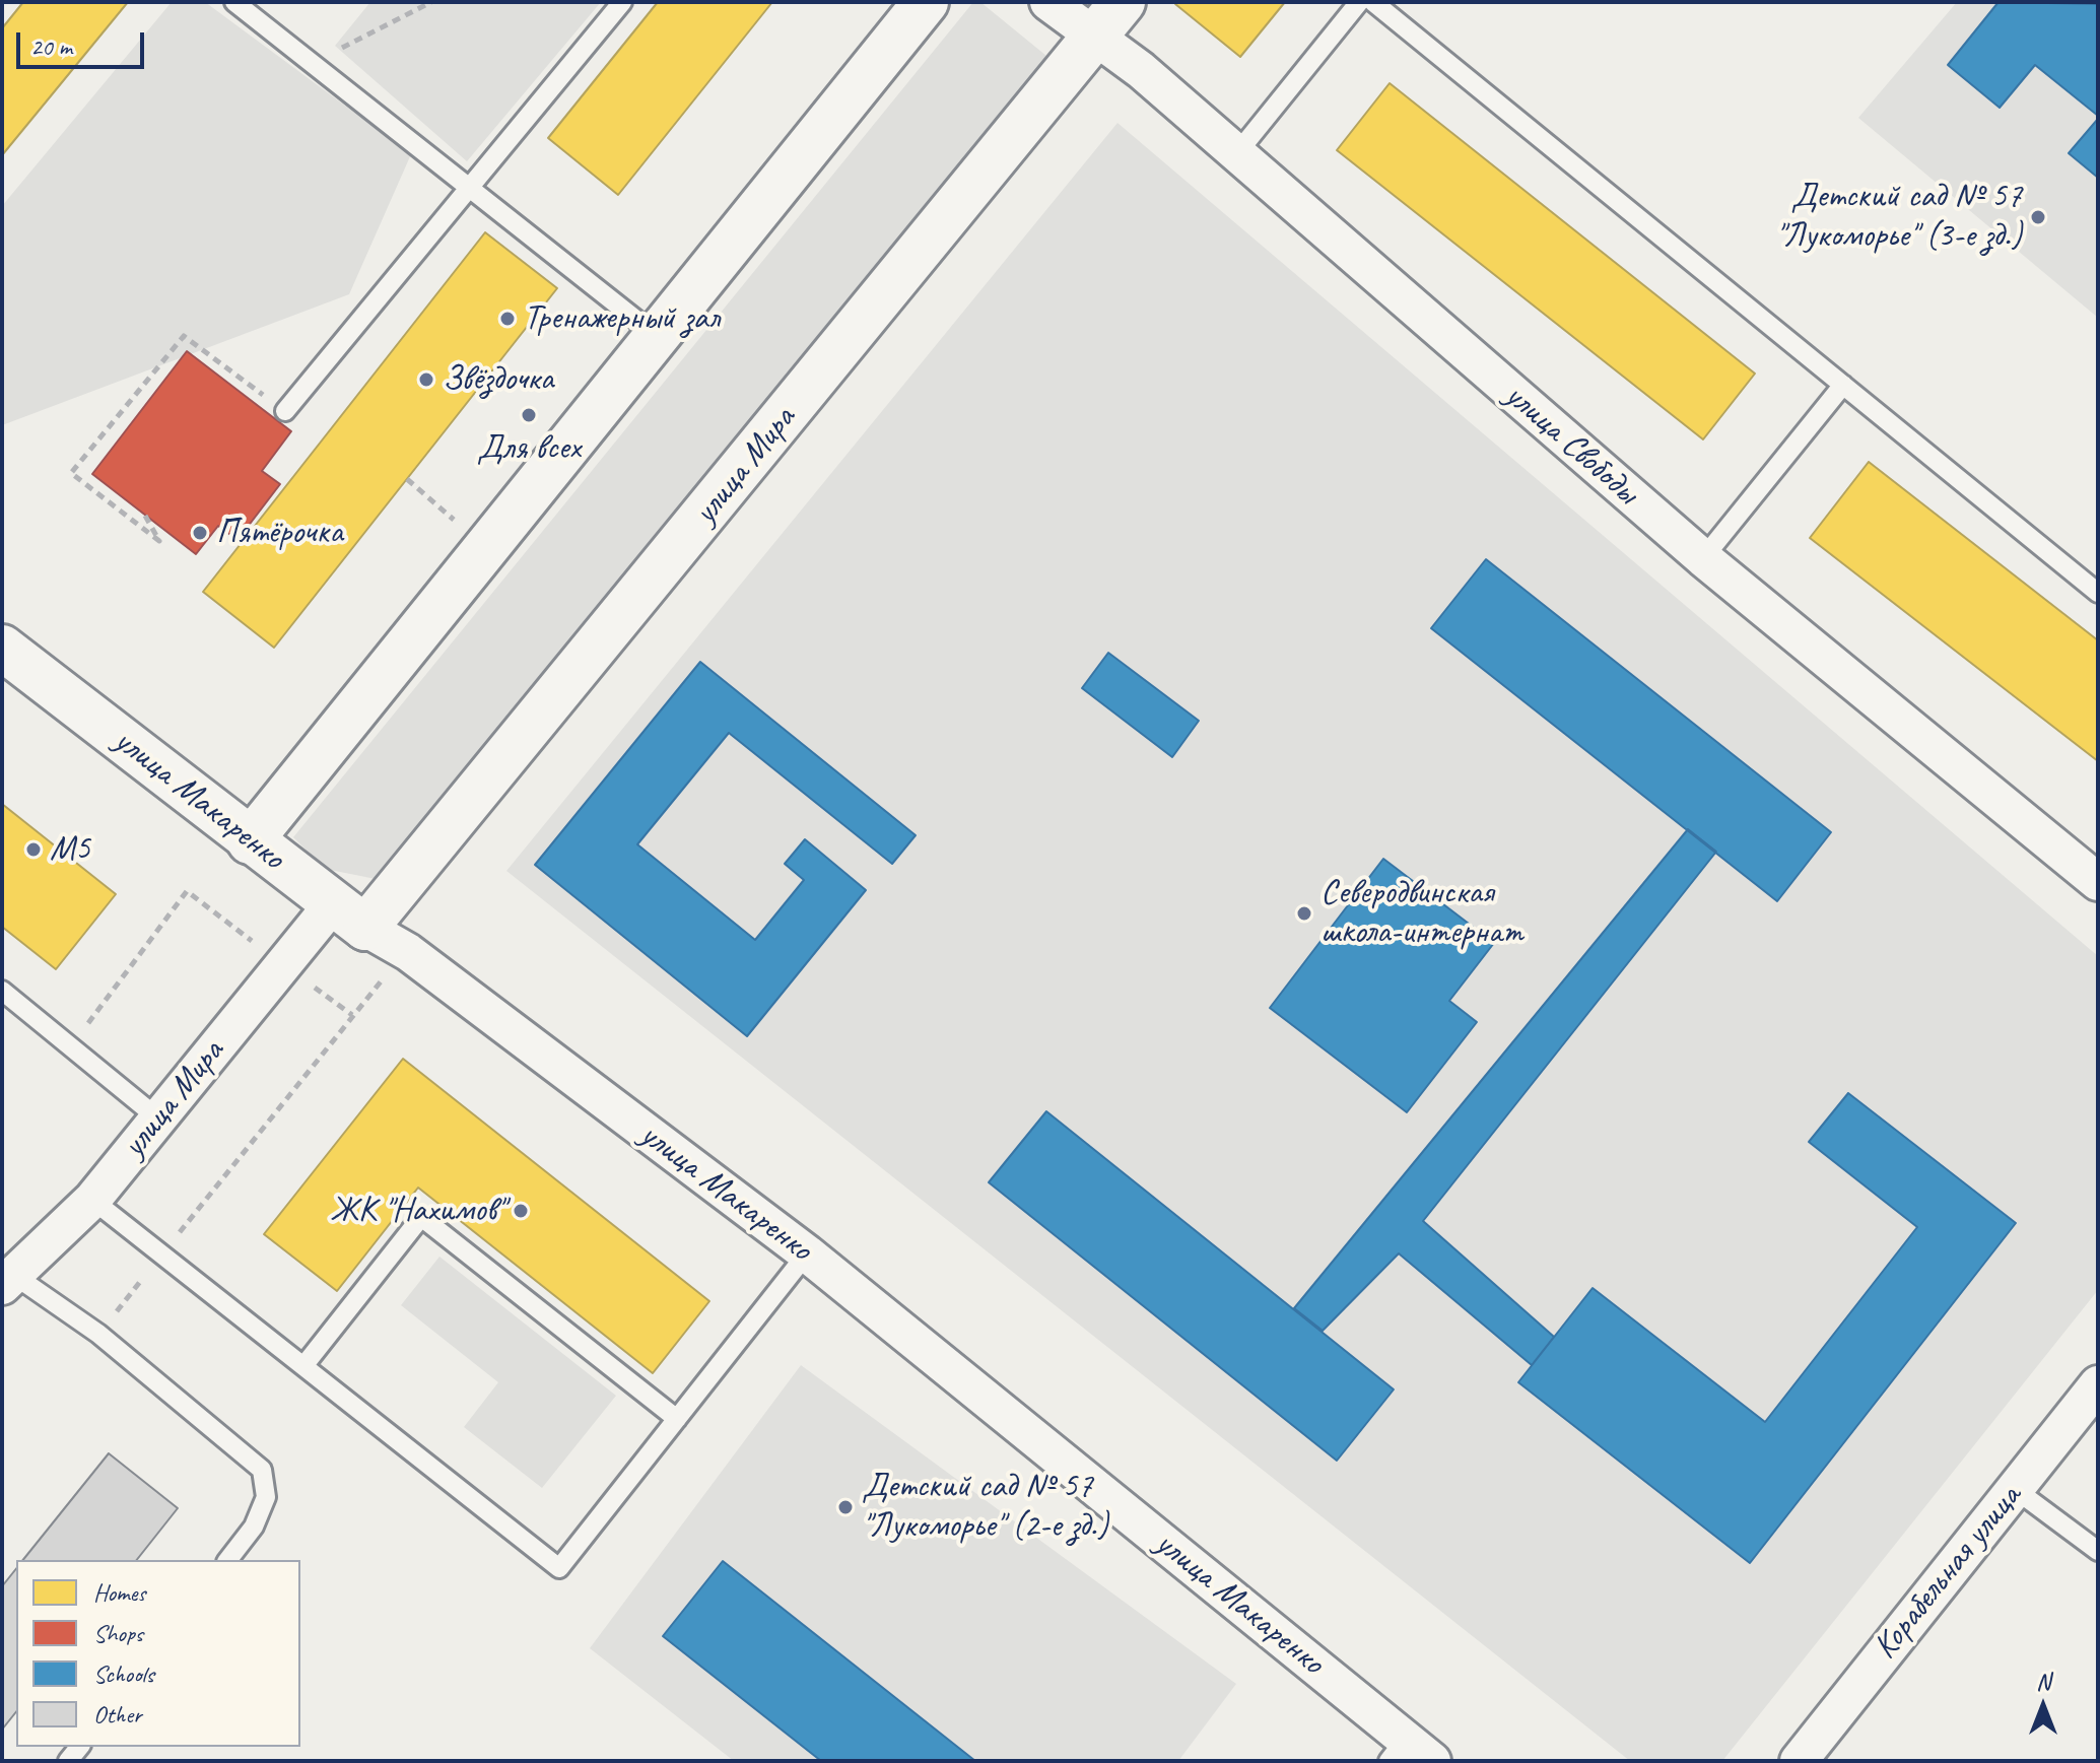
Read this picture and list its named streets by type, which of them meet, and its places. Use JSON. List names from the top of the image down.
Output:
{
  "streets": {
    "main road": ["улица Мира", "улица Макаренко"],
    "street": ["улица Свободы", "Корабельная улица"]
  },
  "crossings": [
    ["улица Свободы", "улица Мира"],
    ["улица Мира", "улица Макаренко"]
  ],
  "places": [
    "Детский сад № 57 \"Лукоморье\" (3-е зд.)",
    "Тренажерный зал",
    "Звёздочка",
    "Для всех",
    "Пятёрочка",
    "М5",
    "Северодвинская школа-интернат",
    "ЖК \"Нахимов\"",
    "Детский сад № 57 \"Лукоморье\" (2-е зд.)"
  ],
  "legend": [
    "Homes",
    "Shops",
    "Schools",
    "Other"
  ],
  "scale_bar": "20 m",
  "north": "top"
}
